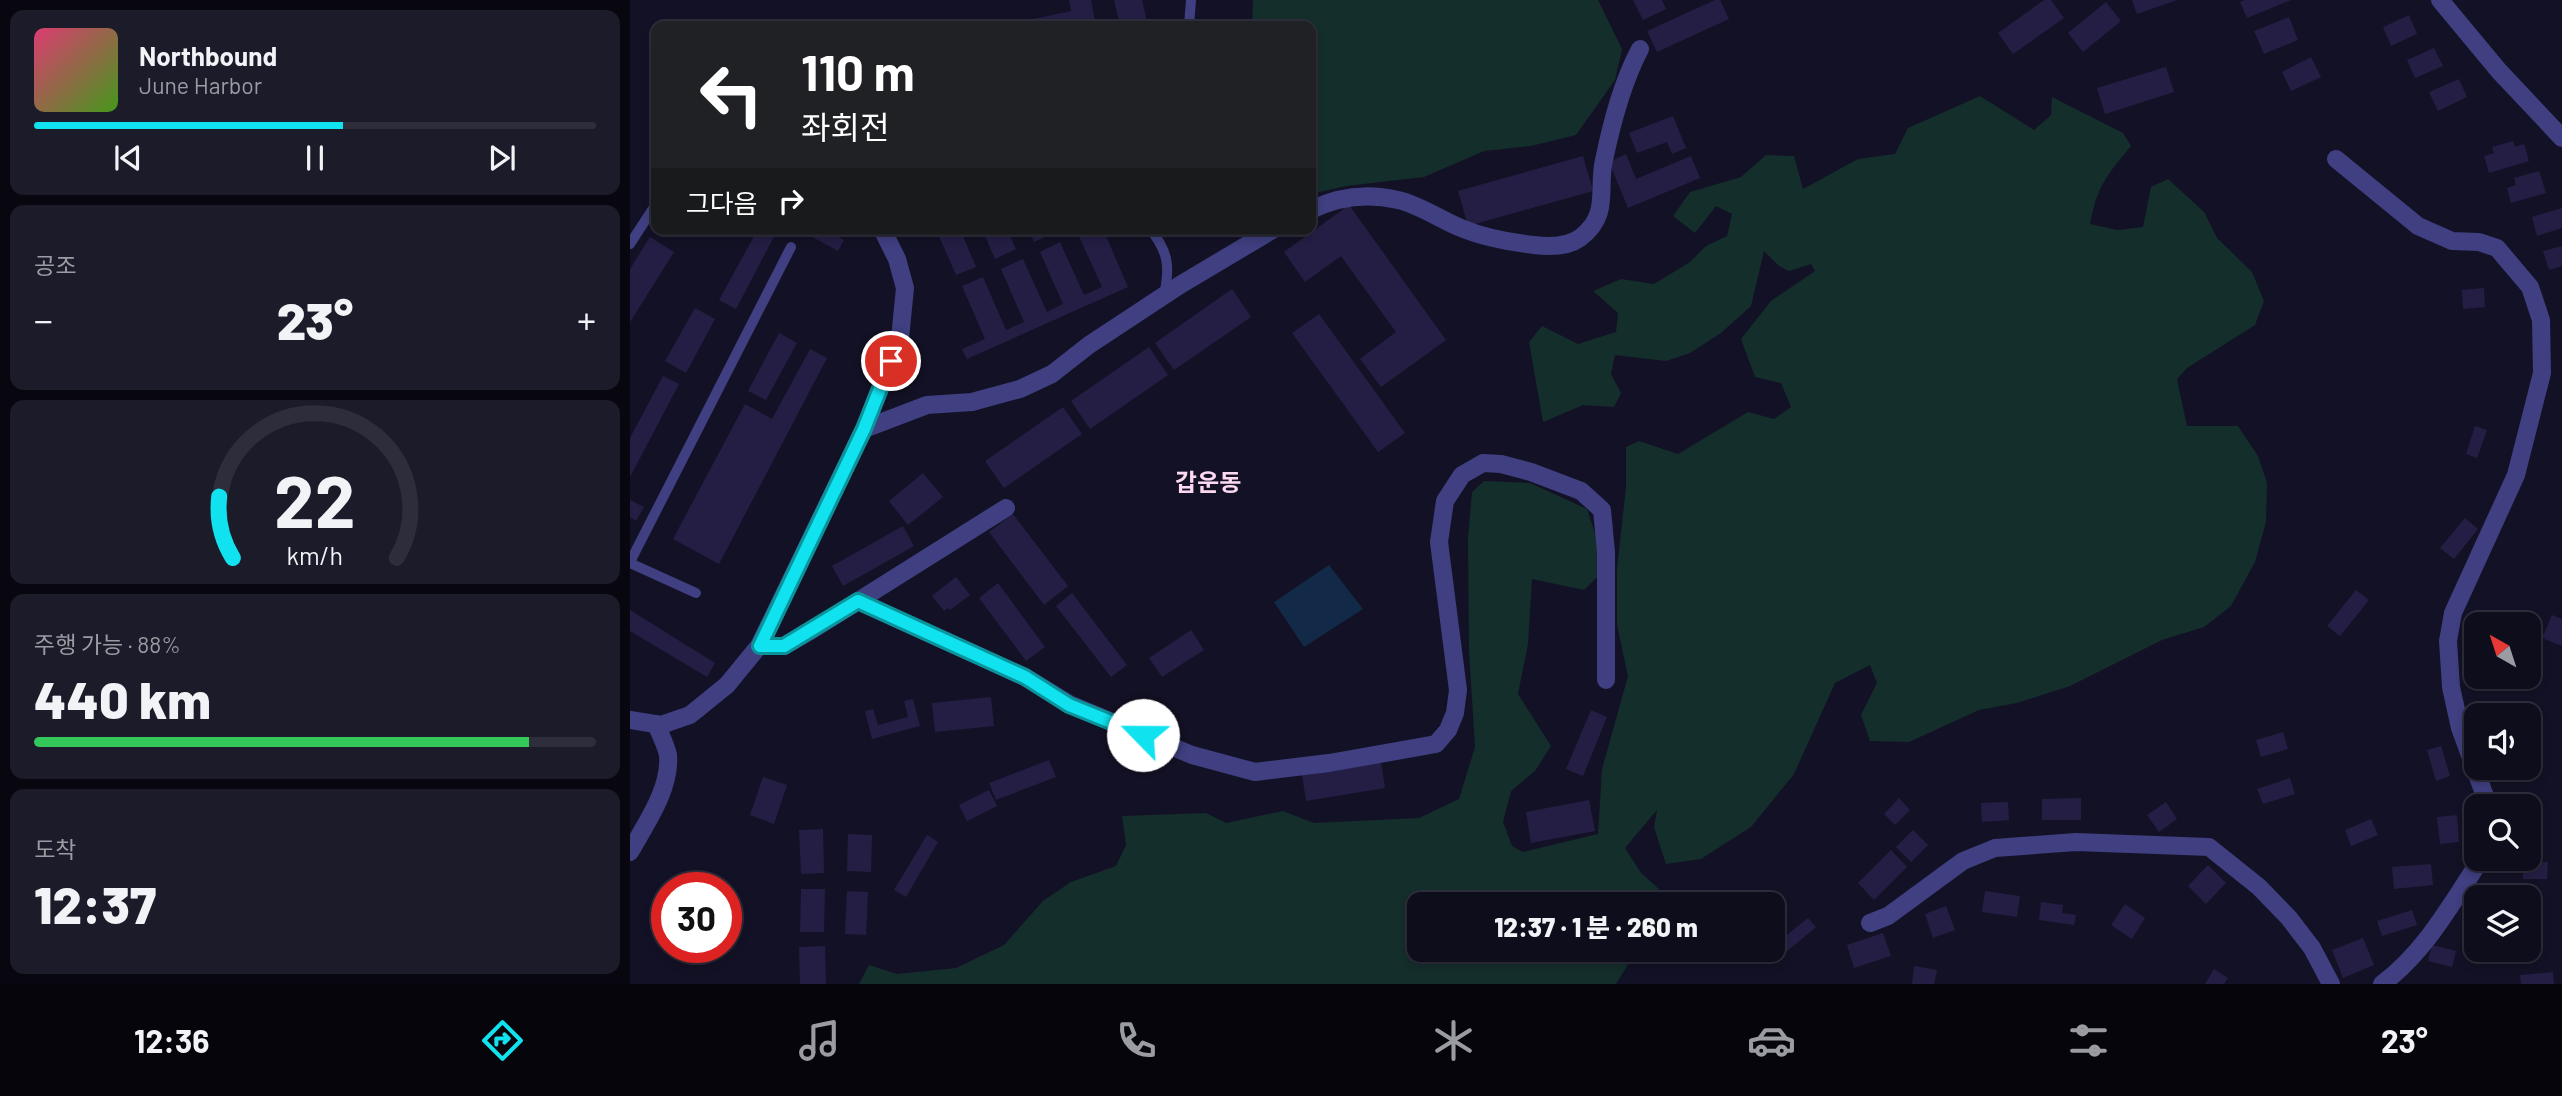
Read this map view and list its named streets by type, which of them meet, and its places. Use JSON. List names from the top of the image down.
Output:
{
  "districts": ["갑운동"],
  "north": "top left",
  "page": {
    "turn": ["110 m", "좌회전"],
    "song": ["Northbound", "June Harbor"],
    "then": "그다음",
    "tile": [
      "공조",
      ["주행 가능 · 88%", "440 km"],
      ["도착", "12:37"]
    ],
    "heat": ["−", "23°", "+"],
    "limit": "30",
    "trip": "12:37 · 1 분 · 260 m",
    "tabs": ["12:36", "23°"],
    "gauge": ["22", "km/h"]
  }
}
